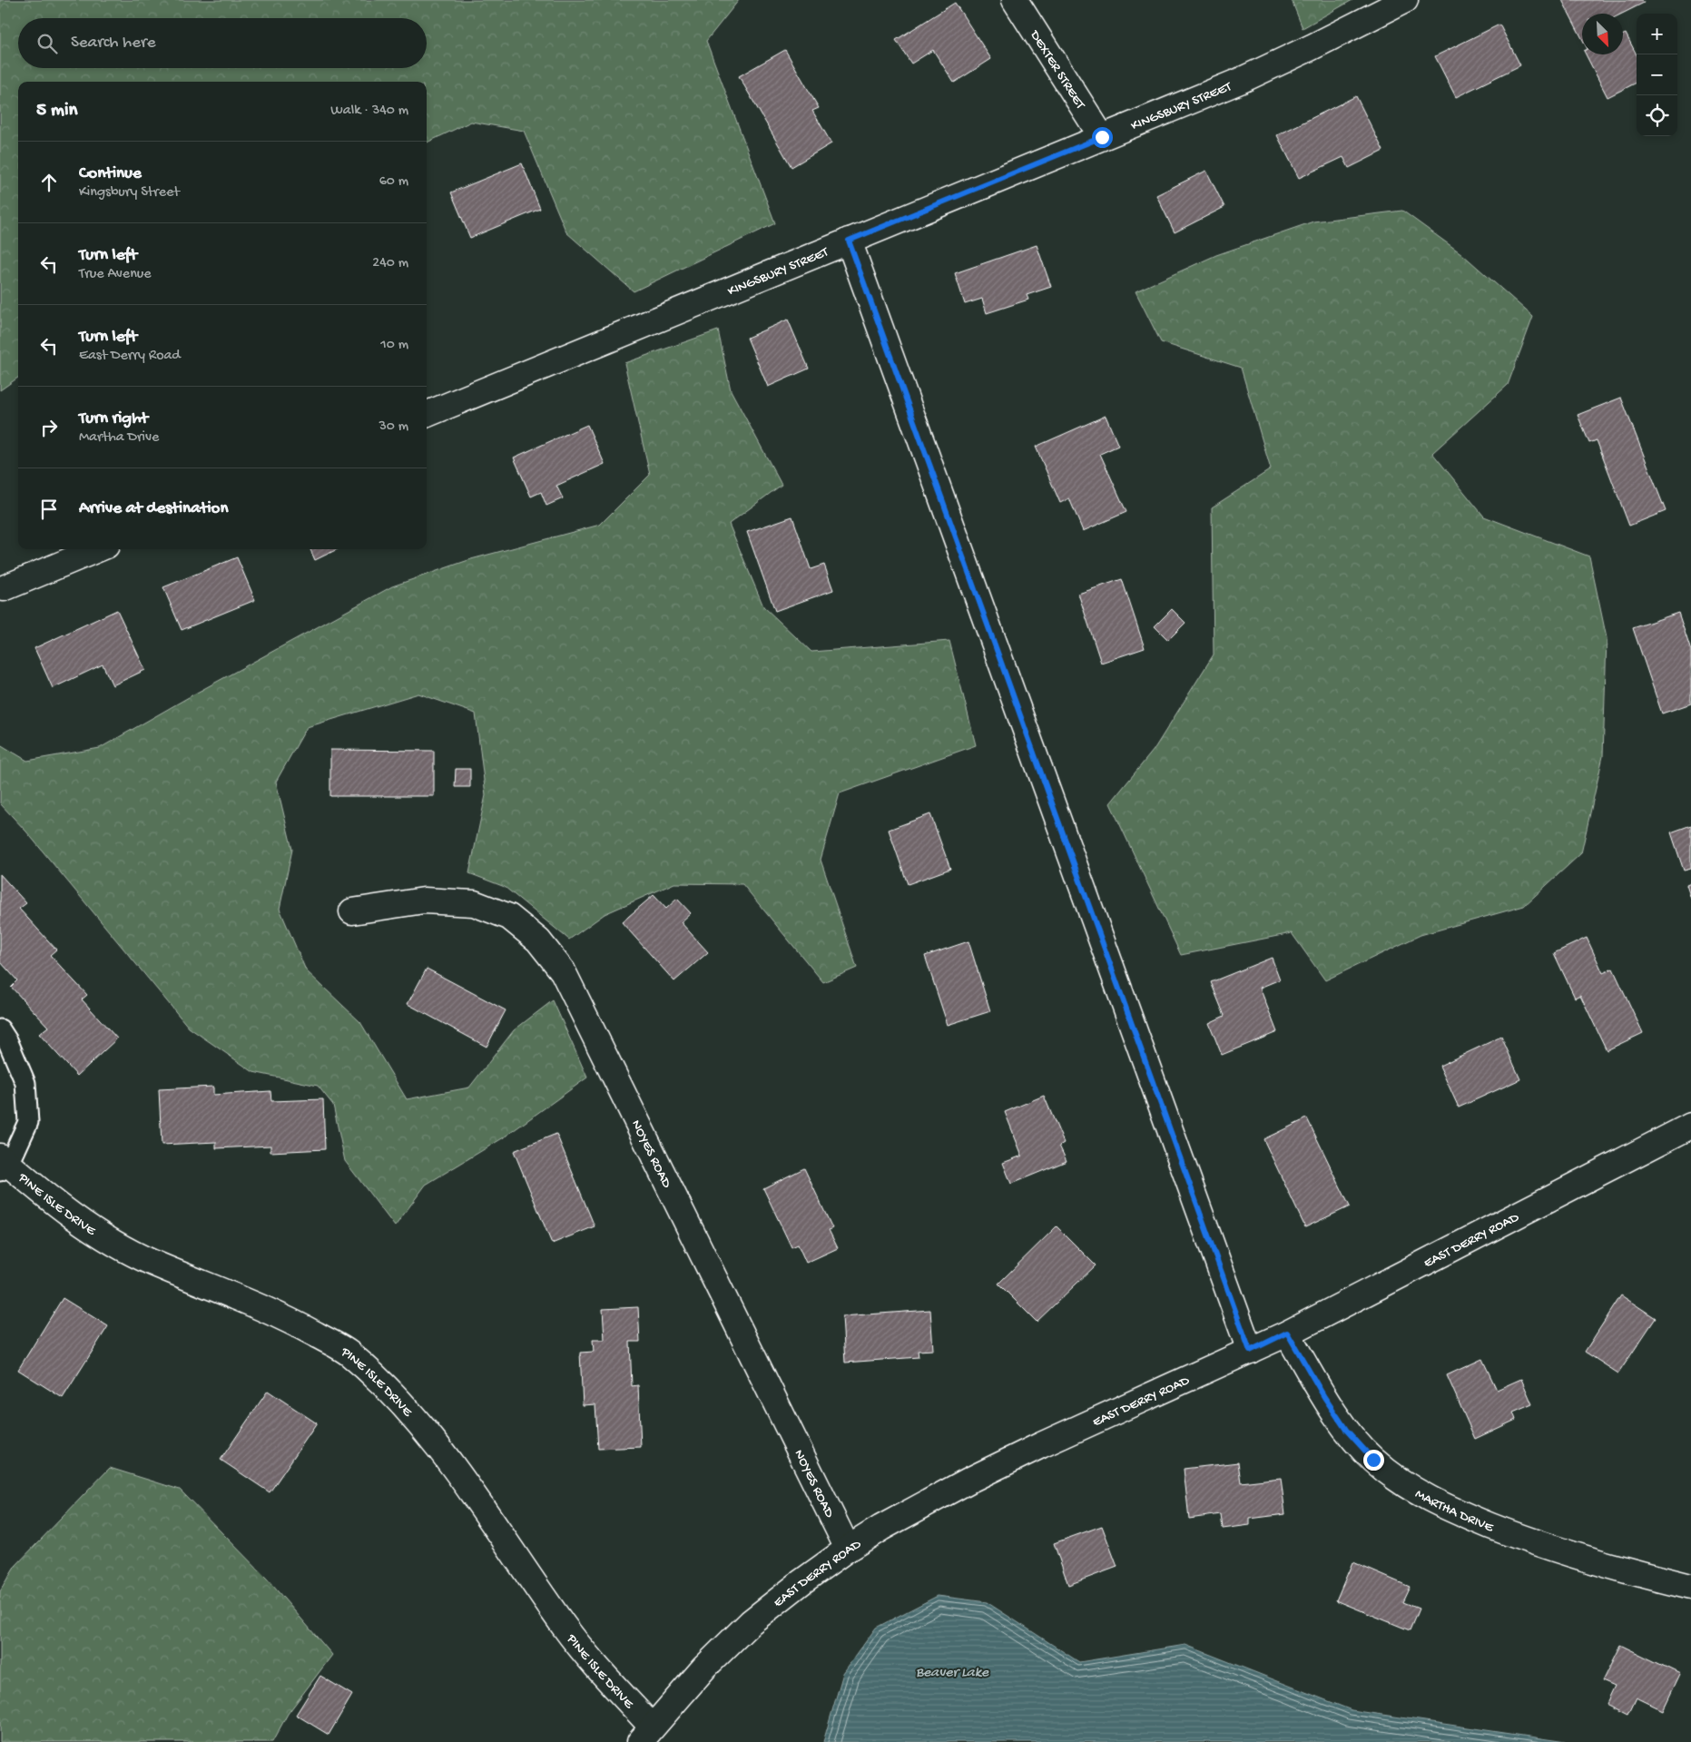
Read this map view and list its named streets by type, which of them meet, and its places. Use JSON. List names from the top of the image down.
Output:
{
  "streets": {
    "street": [
      "DEXTER STREET",
      "KINGSBURY STREET",
      "NOYES ROAD",
      "PINE ISLE DRIVE",
      "EAST DERRY ROAD",
      "MARTHA DRIVE"
    ]
  },
  "crossings": [
    ["DEXTER STREET", "KINGSBURY STREET"],
    ["NOYES ROAD", "EAST DERRY ROAD"],
    ["PINE ISLE DRIVE", "EAST DERRY ROAD"],
    ["EAST DERRY ROAD", "MARTHA DRIVE"]
  ],
  "water": ["Beaver Lake"],
  "north": "bottom right",
  "page": {
    "map_buttons": ["+", "−"],
    "search": "Search here",
    "heading": ["5 min", "Walk · 340 m"],
    "list": [
      ["Continue", "Kingsbury Street", "60 m"],
      ["Turn left", "True Avenue", "240 m"],
      ["Turn left", "East Derry Road", "10 m"],
      ["Turn right", "Martha Drive", "30 m"],
      "Arrive at destination"
    ]
  }
}
